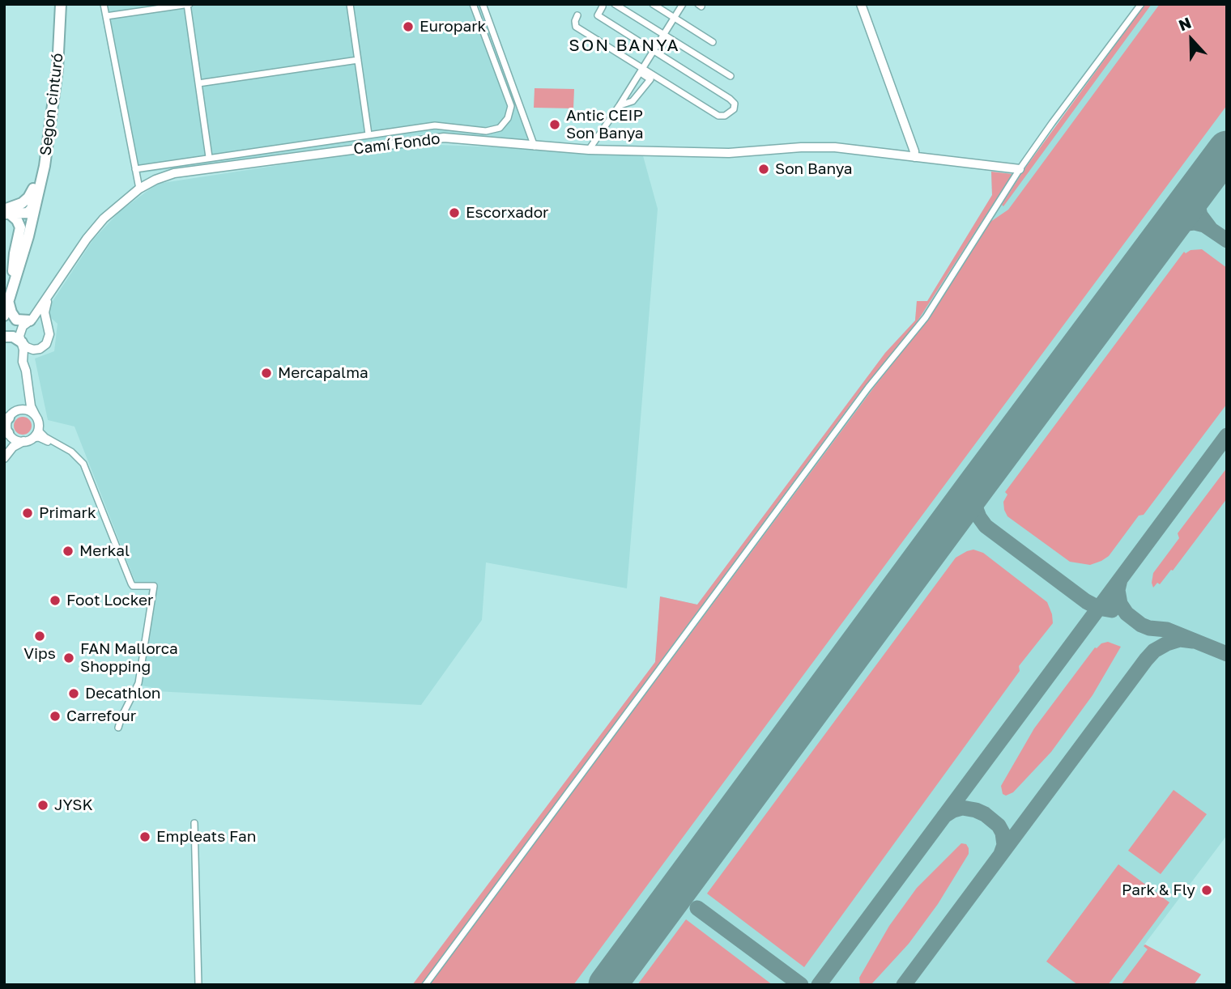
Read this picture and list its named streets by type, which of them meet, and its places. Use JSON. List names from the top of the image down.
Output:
{
  "streets": {
    "highway": ["Segon cinturó"],
    "street": ["Camí Fondo"]
  },
  "districts": ["SON BANYA"],
  "places": [
    "Europark",
    "Antic CEIP Son Banya",
    "Son Banya",
    "Escorxador",
    "Mercapalma",
    "Primark",
    "Merkal",
    "Foot Locker",
    "Vips",
    "FAN Mallorca Shopping",
    "Decathlon",
    "Carrefour",
    "JYSK",
    "Empleats Fan",
    "Park & Fly"
  ],
  "north": "top"
}
